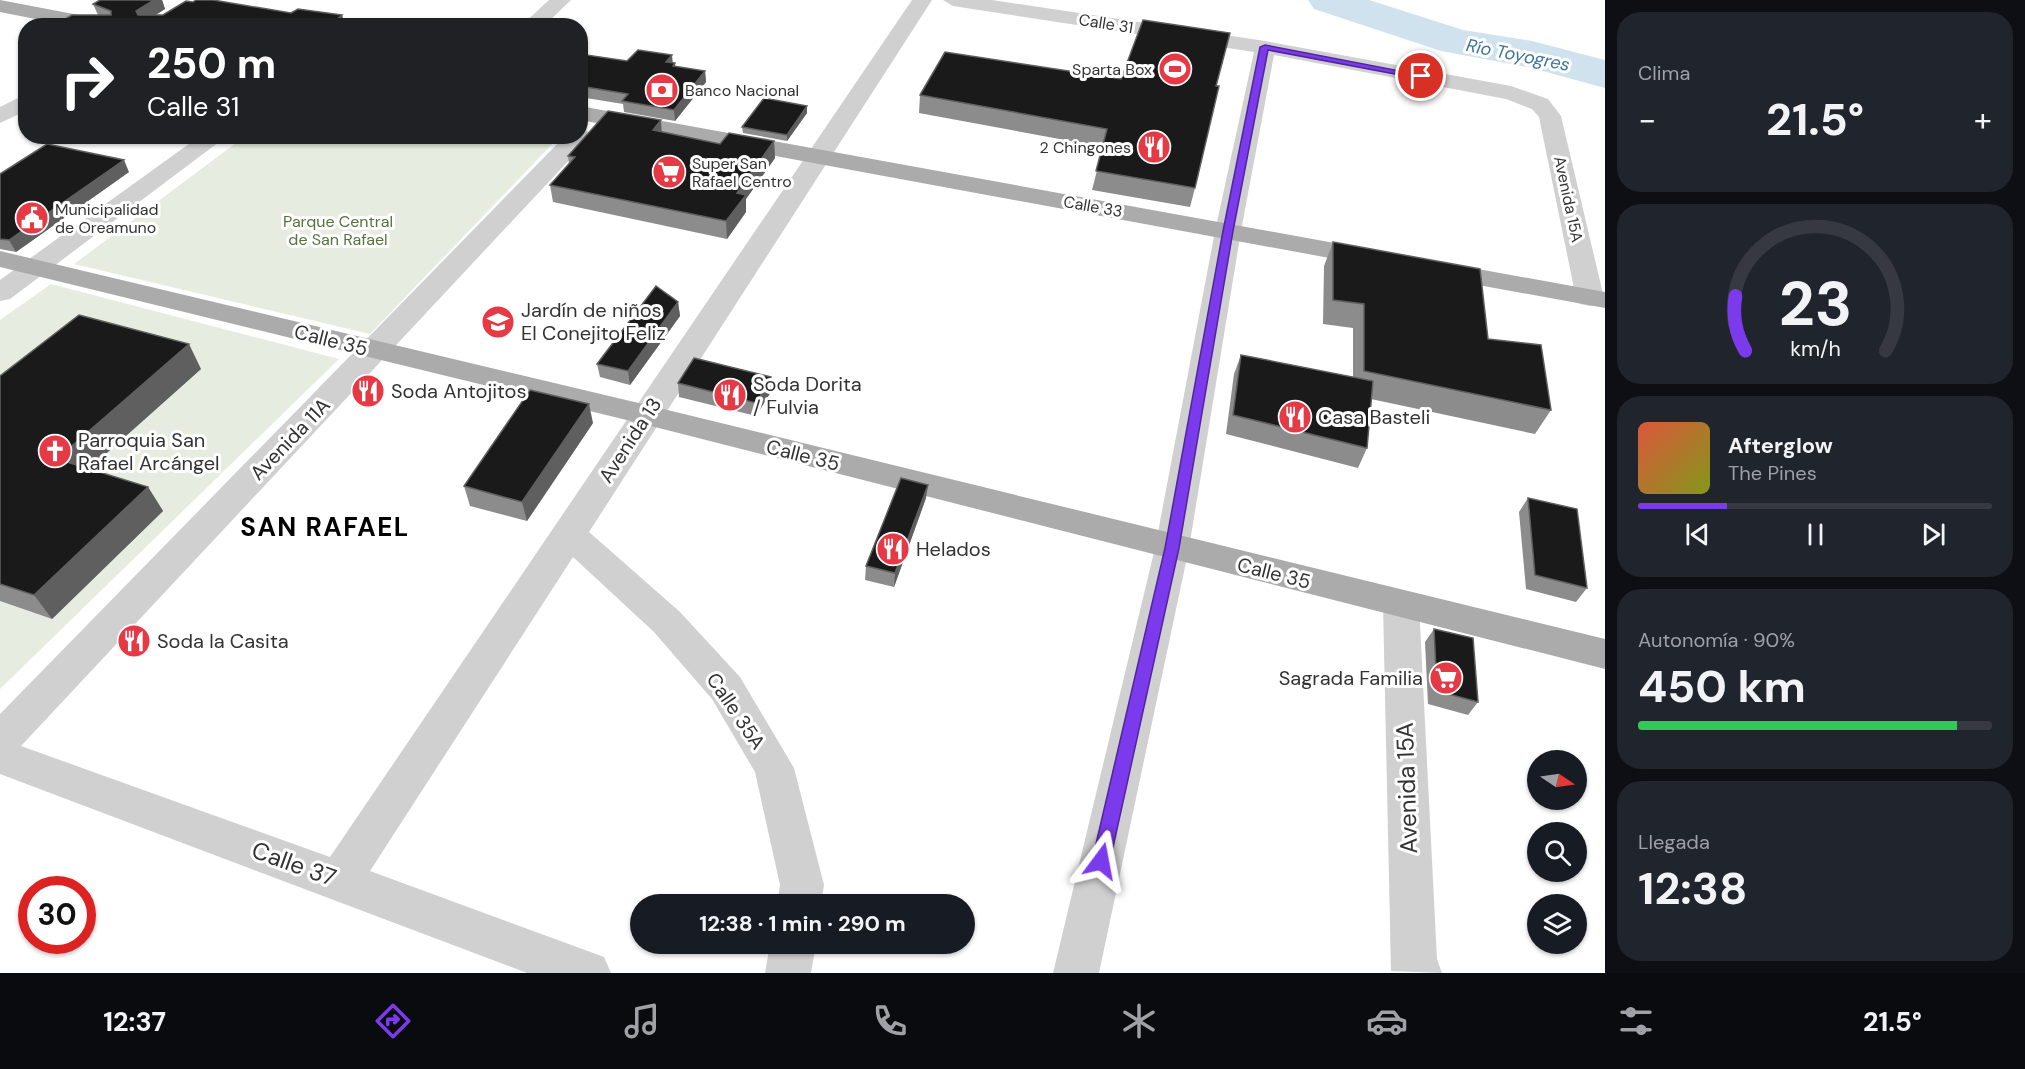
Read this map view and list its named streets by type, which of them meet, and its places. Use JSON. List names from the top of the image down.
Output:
{
  "streets": {
    "main road": ["Calle 33", "Calle 35"],
    "street": [
      "Calle 31",
      "Avenida 15A",
      "Avenida 11A",
      "Avenida 13",
      "Calle 35A",
      "Calle 37"
    ]
  },
  "crossings": [
    ["Calle 31", "Avenida 15A"],
    ["Avenida 15A", "Calle 33"],
    ["Avenida 15A", "Calle 35"],
    ["Calle 33", "Avenida 13"],
    ["Calle 35", "Avenida 11A"],
    ["Calle 35", "Avenida 13"],
    ["Avenida 13", "Calle 35A"],
    ["Avenida 13", "Calle 37"]
  ],
  "districts": ["SAN RAFAEL"],
  "water": ["Río Toyogres"],
  "parks": ["Parque Central de San Rafael"],
  "places": {
    "sports": ["Sparta Box"],
    "bank": ["Banco Nacional"],
    "restaurant": [
      "2 Chingones",
      "Soda Antojitos",
      "Soda Dorita / Fulvia",
      "Casa Basteli",
      "Helados",
      "Soda la Casita"
    ],
    "supermarket": ["Super San Rafael Centro", "Sagrada Familia"],
    "public building": ["Municipalidad de Oreamuno"],
    "school or university": ["Jardín de niños El Conejito Feliz"],
    "church": ["Parroquia San Rafael Arcángel"]
  },
  "north": "right",
  "page": {
    "tile": [
      "Clima",
      ["Autonomía · 90%", "450 km"],
      ["Llegada", "12:38"]
    ],
    "turn": ["250 m", "Calle 31"],
    "heat": ["−", "21.5°", "+"],
    "song": ["Afterglow", "The Pines"],
    "limit": "30",
    "trip": "12:38 · 1 min · 290 m",
    "tabs": ["12:37", "21.5°"],
    "gauge": ["23", "km/h"]
  }
}
